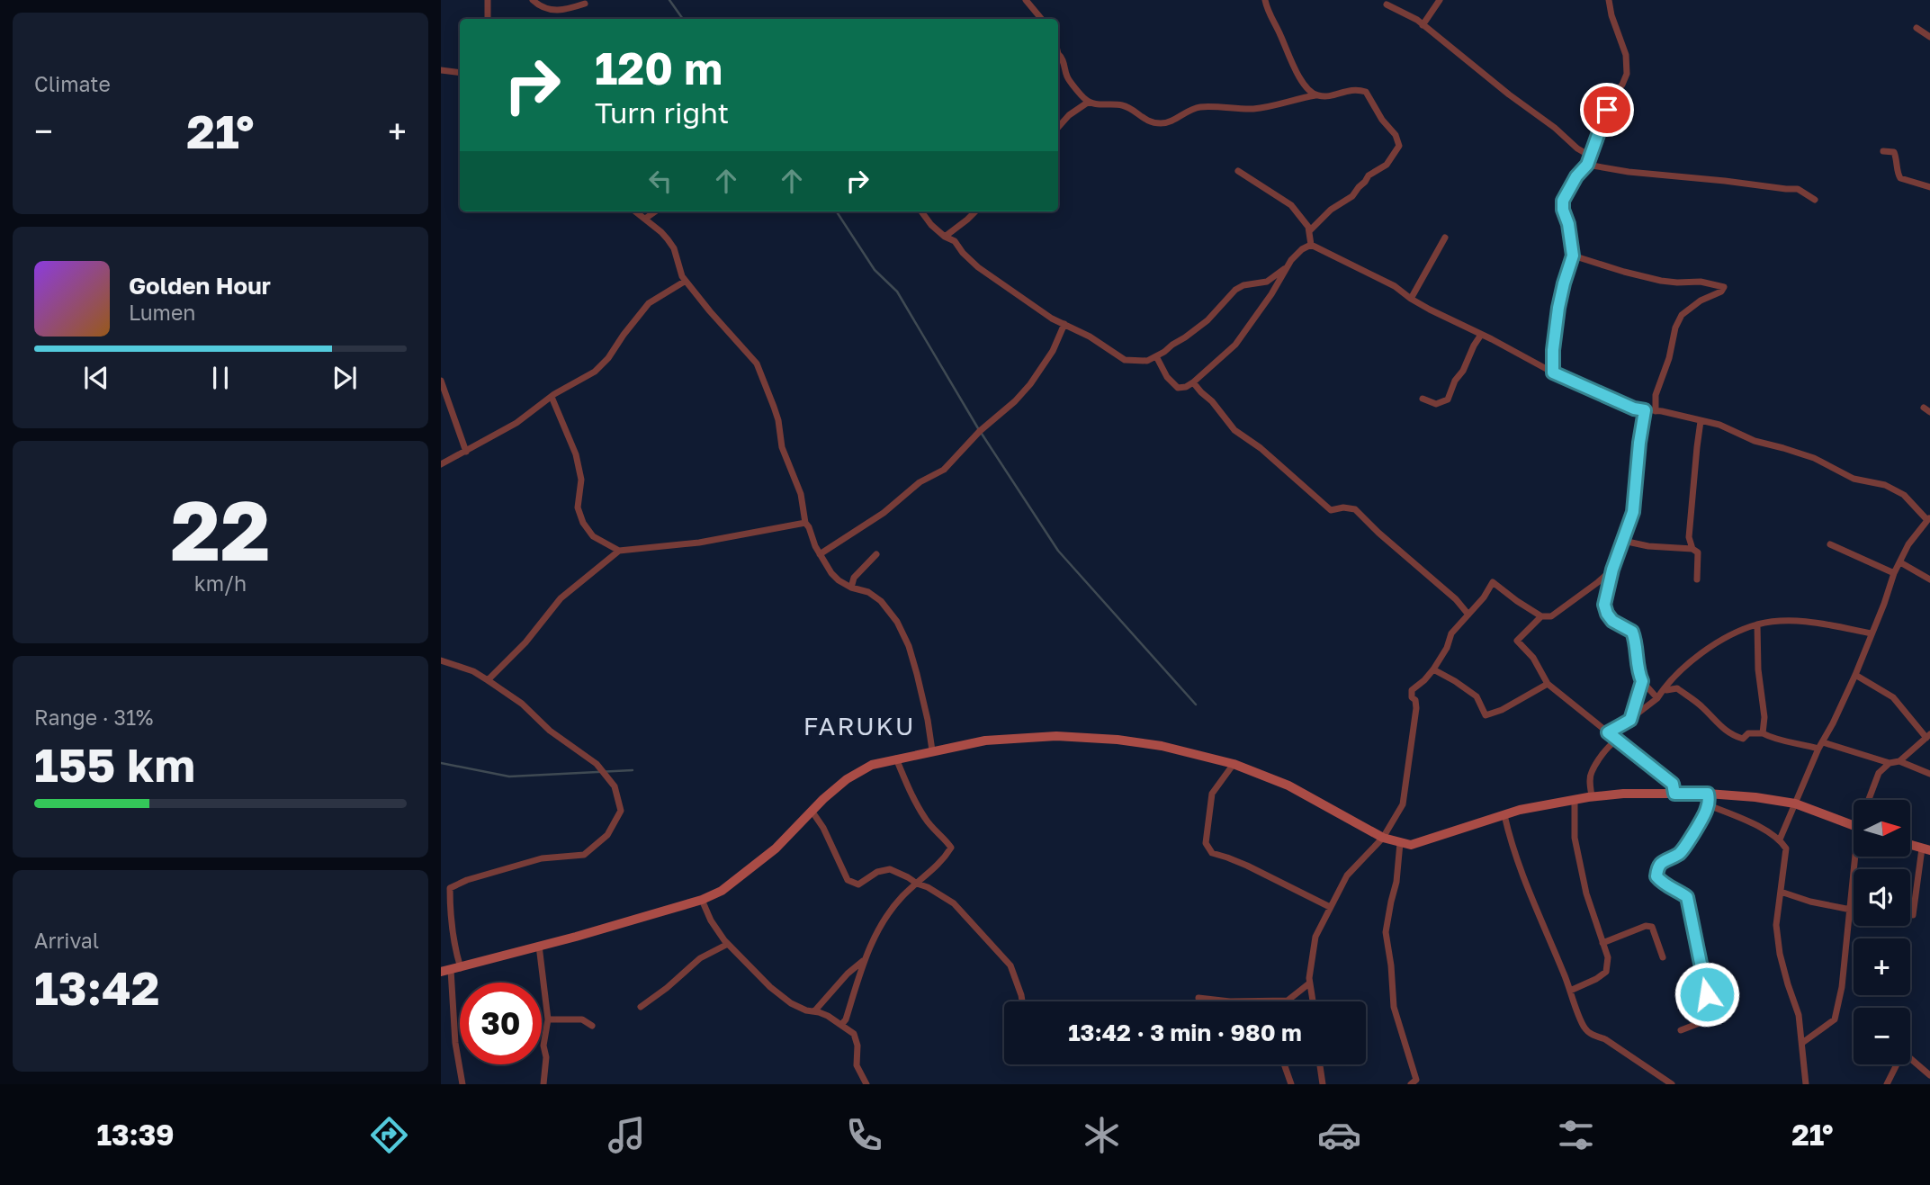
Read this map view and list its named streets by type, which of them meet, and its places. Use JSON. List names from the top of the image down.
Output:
{
  "districts": ["FARUKU"],
  "north": "right",
  "page": {
    "tile": [
      "Climate",
      ["22", "km/h"],
      ["Range · 31%", "155 km"],
      ["Arrival", "13:42"]
    ],
    "turn": ["120 m", "Turn right"],
    "heat": ["−", "21°", "+"],
    "song": ["Golden Hour", "Lumen"],
    "map_buttons": ["+", "−"],
    "limit": "30",
    "trip": "13:42 · 3 min · 980 m",
    "tabs": ["13:39", "21°"]
  }
}
